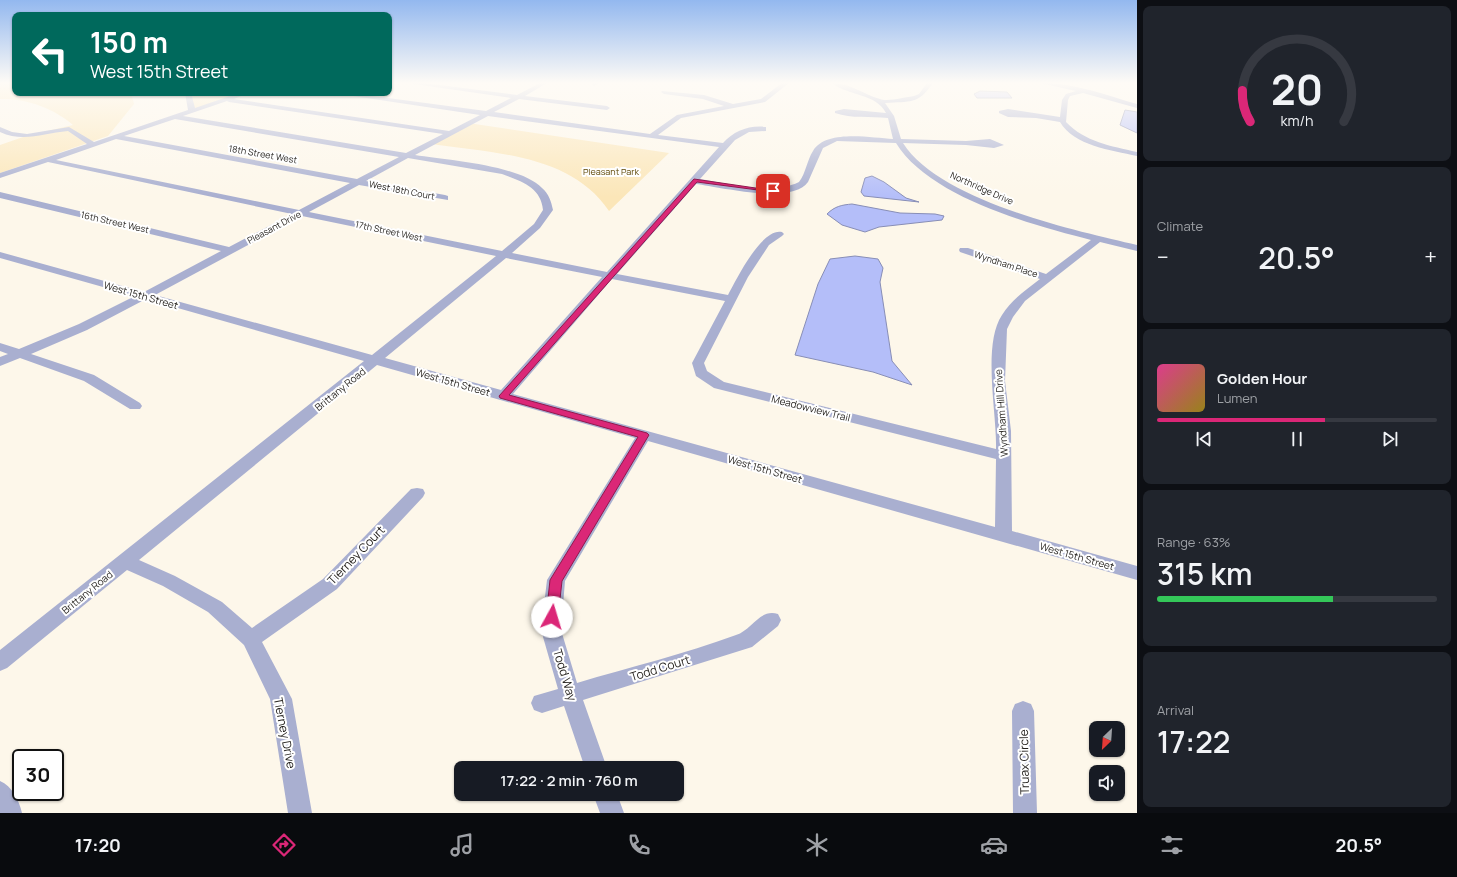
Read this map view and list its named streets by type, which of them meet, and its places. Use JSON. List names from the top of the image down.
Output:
{
  "streets": {
    "street": [
      "18th Street West",
      "Northridge Drive",
      "West 18th Court",
      "16th Street West",
      "Pleasant Drive",
      "17th Street West",
      "Wyndham Place",
      "West 15th Street",
      "Brittany Road",
      "Meadowview Trail",
      "Wyndham Hill Drive",
      "Tierney Court",
      "Todd Court",
      "Todd Way",
      "Tierney Drive",
      "Truax Circle"
    ]
  },
  "crossings": [
    ["18th Street West", "West 18th Court"],
    ["18th Street West", "Pleasant Drive"],
    ["Northridge Drive", "Wyndham Hill Drive"],
    ["West 18th Court", "Pleasant Drive"],
    ["16th Street West", "Pleasant Drive"],
    ["Pleasant Drive", "17th Street West"],
    ["Pleasant Drive", "West 15th Street"],
    ["Pleasant Drive", "Brittany Road"],
    ["17th Street West", "Brittany Road"],
    ["17th Street West", "Meadowview Trail"],
    ["Wyndham Place", "Wyndham Hill Drive"],
    ["West 15th Street", "Brittany Road"],
    ["West 15th Street", "Wyndham Hill Drive"],
    ["West 15th Street", "Todd Way"],
    ["Brittany Road", "Tierney Drive"],
    ["Meadowview Trail", "Wyndham Hill Drive"],
    ["Tierney Court", "Tierney Drive"],
    ["Todd Court", "Todd Way"]
  ],
  "parks": ["Pleasant Park"],
  "north": "bottom left",
  "page": {
    "turn": ["150 m", "West 15th Street"],
    "tile": [
      "Climate",
      ["Range · 63%", "315 km"],
      ["Arrival", "17:22"]
    ],
    "heat": ["−", "20.5°", "+"],
    "song": ["Golden Hour", "Lumen"],
    "limit": "30",
    "trip": "17:22 · 2 min · 760 m",
    "tabs": ["17:20", "20.5°"],
    "gauge": ["20", "km/h"]
  }
}
